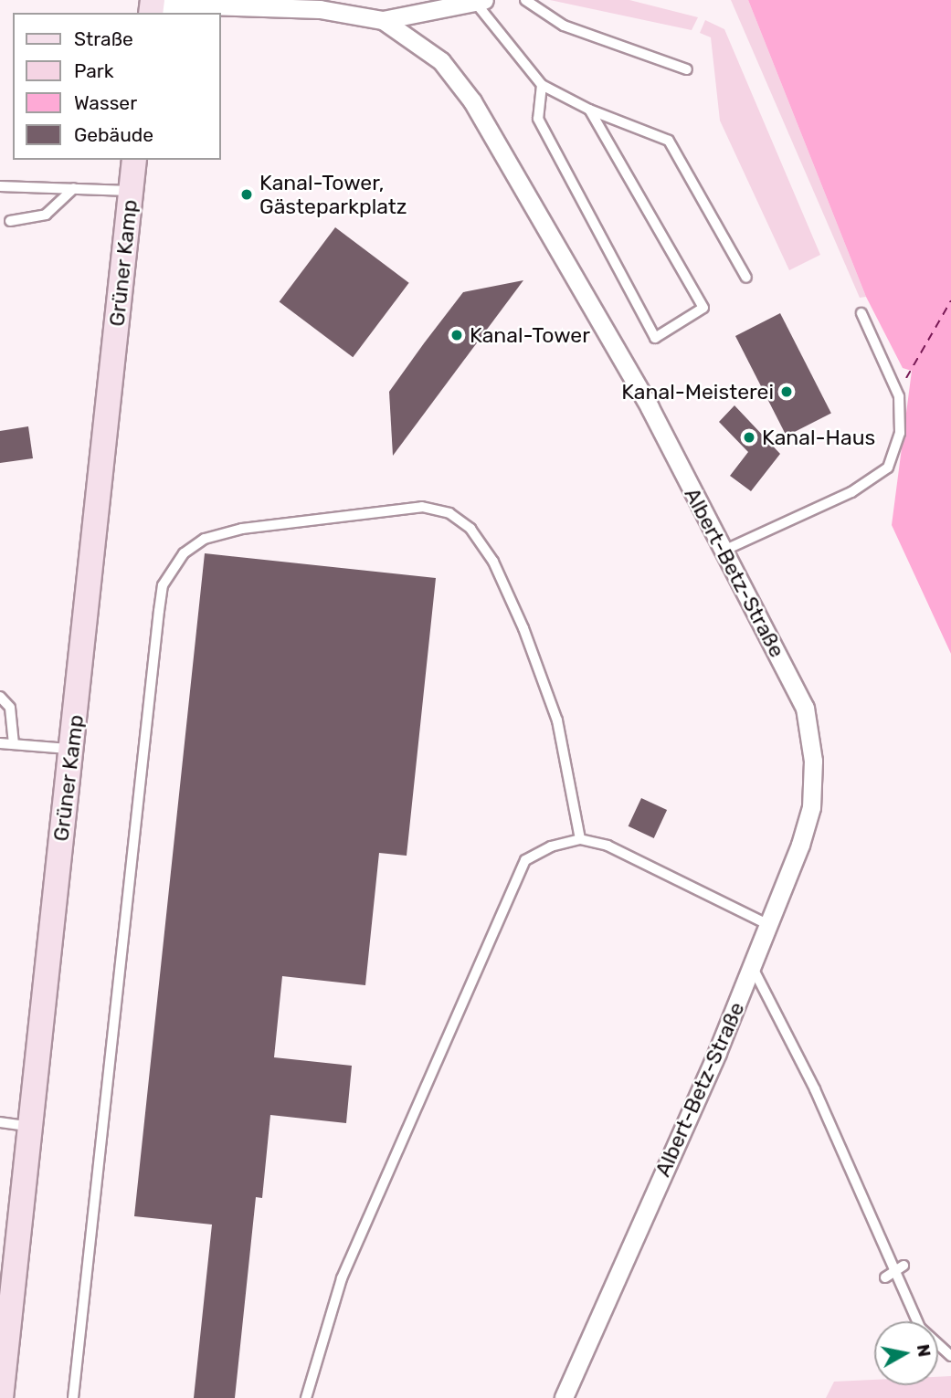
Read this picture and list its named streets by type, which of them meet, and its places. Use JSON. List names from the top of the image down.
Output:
{
  "streets": {
    "street": ["Grüner Kamp", "Albert-Betz-Straße"]
  },
  "places": [
    "Kanal-Tower, Gästeparkplatz",
    "Kanal-Tower",
    "Kanal-Meisterei",
    "Kanal-Haus"
  ],
  "legend": [
    "Straße",
    "Park",
    "Wasser",
    "Gebäude"
  ],
  "north": "right"
}
